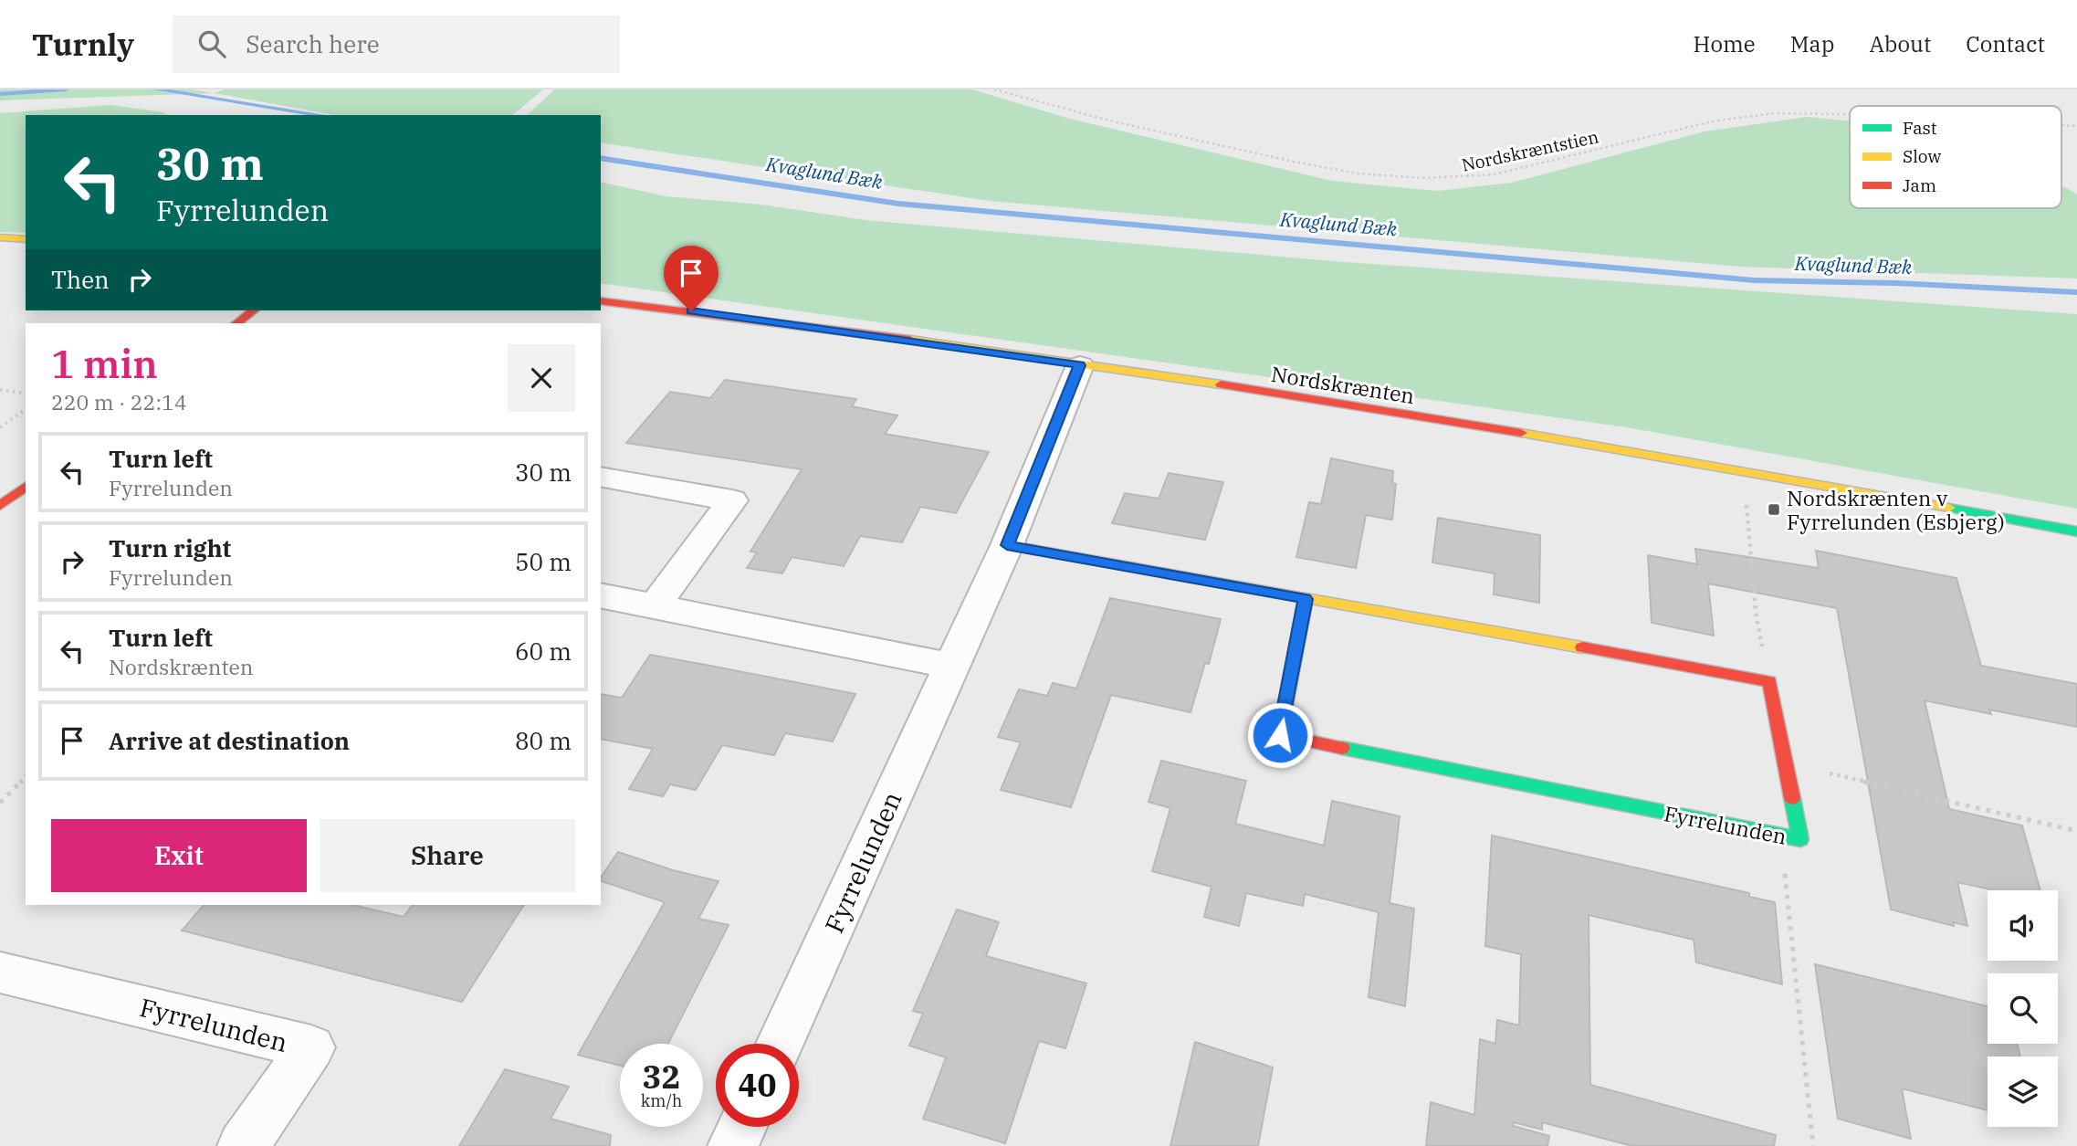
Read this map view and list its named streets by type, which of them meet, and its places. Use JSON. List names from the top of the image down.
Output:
{
  "streets": {
    "street": ["Nordskrænten", "Fyrrelunden"],
    "path": ["Nordskræntstien"]
  },
  "crossings": [
    ["Nordskrænten", "Fyrrelunden"]
  ],
  "water": ["Kvaglund Bæk"],
  "places": {
    "transit": ["Nordskrænten v Fyrrelunden (Esbjerg)"]
  },
  "legend": ["Fast", "Slow", "Jam"],
  "page": {
    "header": "Turnly",
    "search": "Search here",
    "nav": [
      "Home",
      "Map",
      "About",
      "Contact"
    ],
    "turn": ["30 m", "Fyrrelunden"],
    "then": "Then",
    "heading": ["1 min", "220 m · 22:14"],
    "list": [
      {
        "name": "Turn left",
        "note": "Fyrrelunden",
        "value": "30 m"
      },
      {
        "name": "Turn right",
        "note": "Fyrrelunden",
        "value": "50 m"
      },
      {
        "name": "Turn left",
        "note": "Nordskrænten",
        "value": "60 m"
      },
      {
        "name": "Arrive at destination",
        "value": "80 m"
      }
    ],
    "buttons": ["Exit", "Share"],
    "speed": "32 km/h",
    "limit": "40"
  }
}
